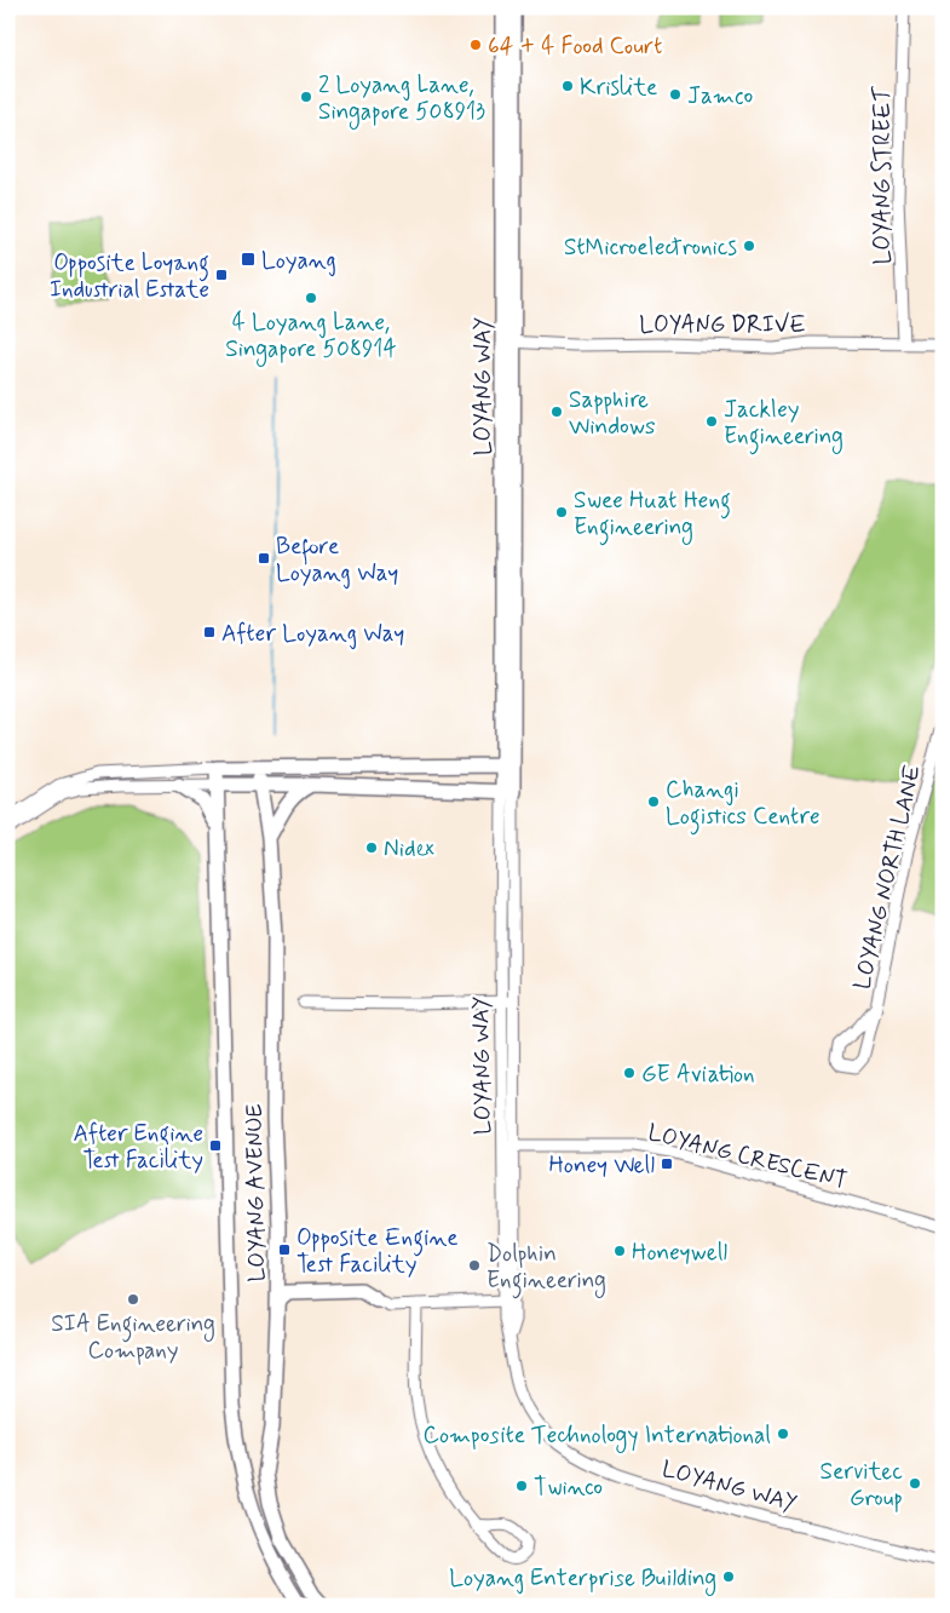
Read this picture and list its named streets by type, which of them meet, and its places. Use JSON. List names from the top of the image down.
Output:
{
  "streets": {
    "main road": ["LOYANG WAY", "LOYANG AVENUE"],
    "street": [
      "LOYANG STREET",
      "LOYANG DRIVE",
      "LOYANG NORTH LANE",
      "LOYANG CRESCENT"
    ]
  },
  "crossings": [
    ["LOYANG STREET", "LOYANG DRIVE"],
    ["LOYANG DRIVE", "LOYANG WAY"],
    ["LOYANG WAY", "LOYANG CRESCENT"]
  ],
  "places": {
    "other": [
      "64 + 4 Food Court",
      "Krislite",
      "Jamco",
      "2 Loyang Lane, Singapore 508913",
      "StMicroelectronics",
      "4 Loyang Lane, Singapore 508914",
      "Sapphire Windows",
      "Jackley Engineering",
      "Swee Huat Heng Engineering",
      "Changi Logistics Centre",
      "Nidex",
      "GE Aviation",
      "Honeywell",
      "Dolphin Engineering",
      "SIA Engineering Company",
      "Composite Technology International",
      "Servitec Group",
      "Twinco",
      "Loyang Enterprise Building"
    ],
    "transit": [
      "Loyang",
      "Opposite Loyang Industrial Estate",
      "Before Loyang Way",
      "After Loyang Way",
      "After Engine Test Facility",
      "Honey Well",
      "Opposite Engine Test Facility"
    ]
  }
}
